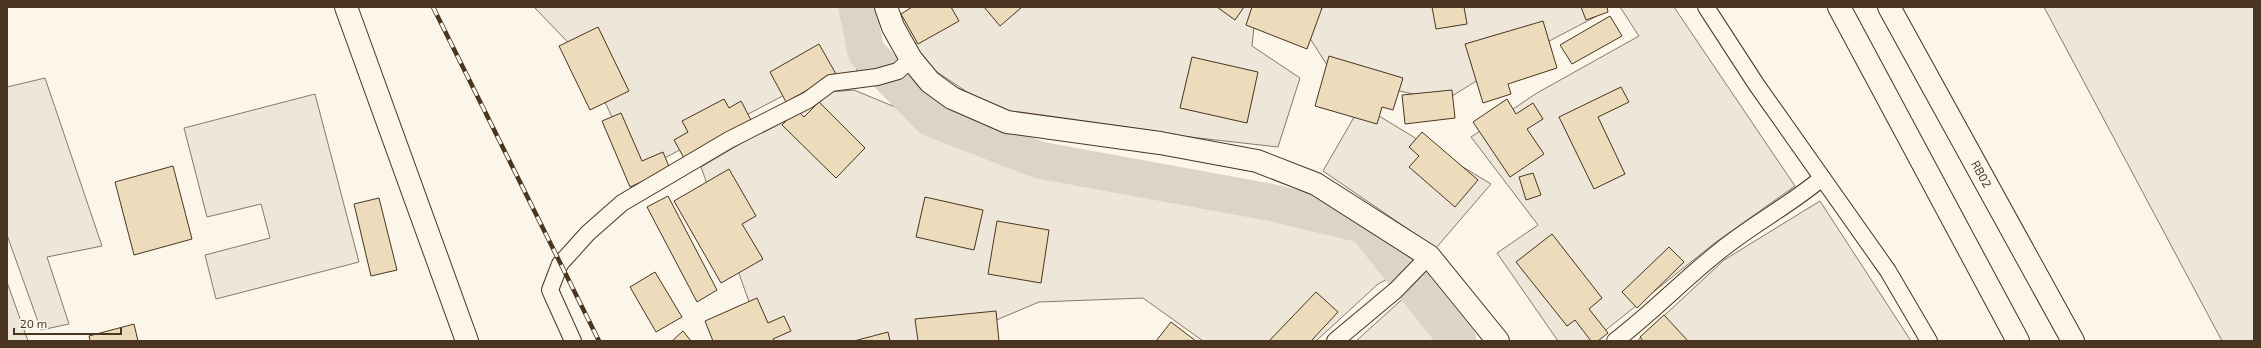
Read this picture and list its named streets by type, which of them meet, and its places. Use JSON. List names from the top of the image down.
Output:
{
  "streets": {
    "main road": ["RB02"]
  },
  "scale_bar": "20 m"
}
